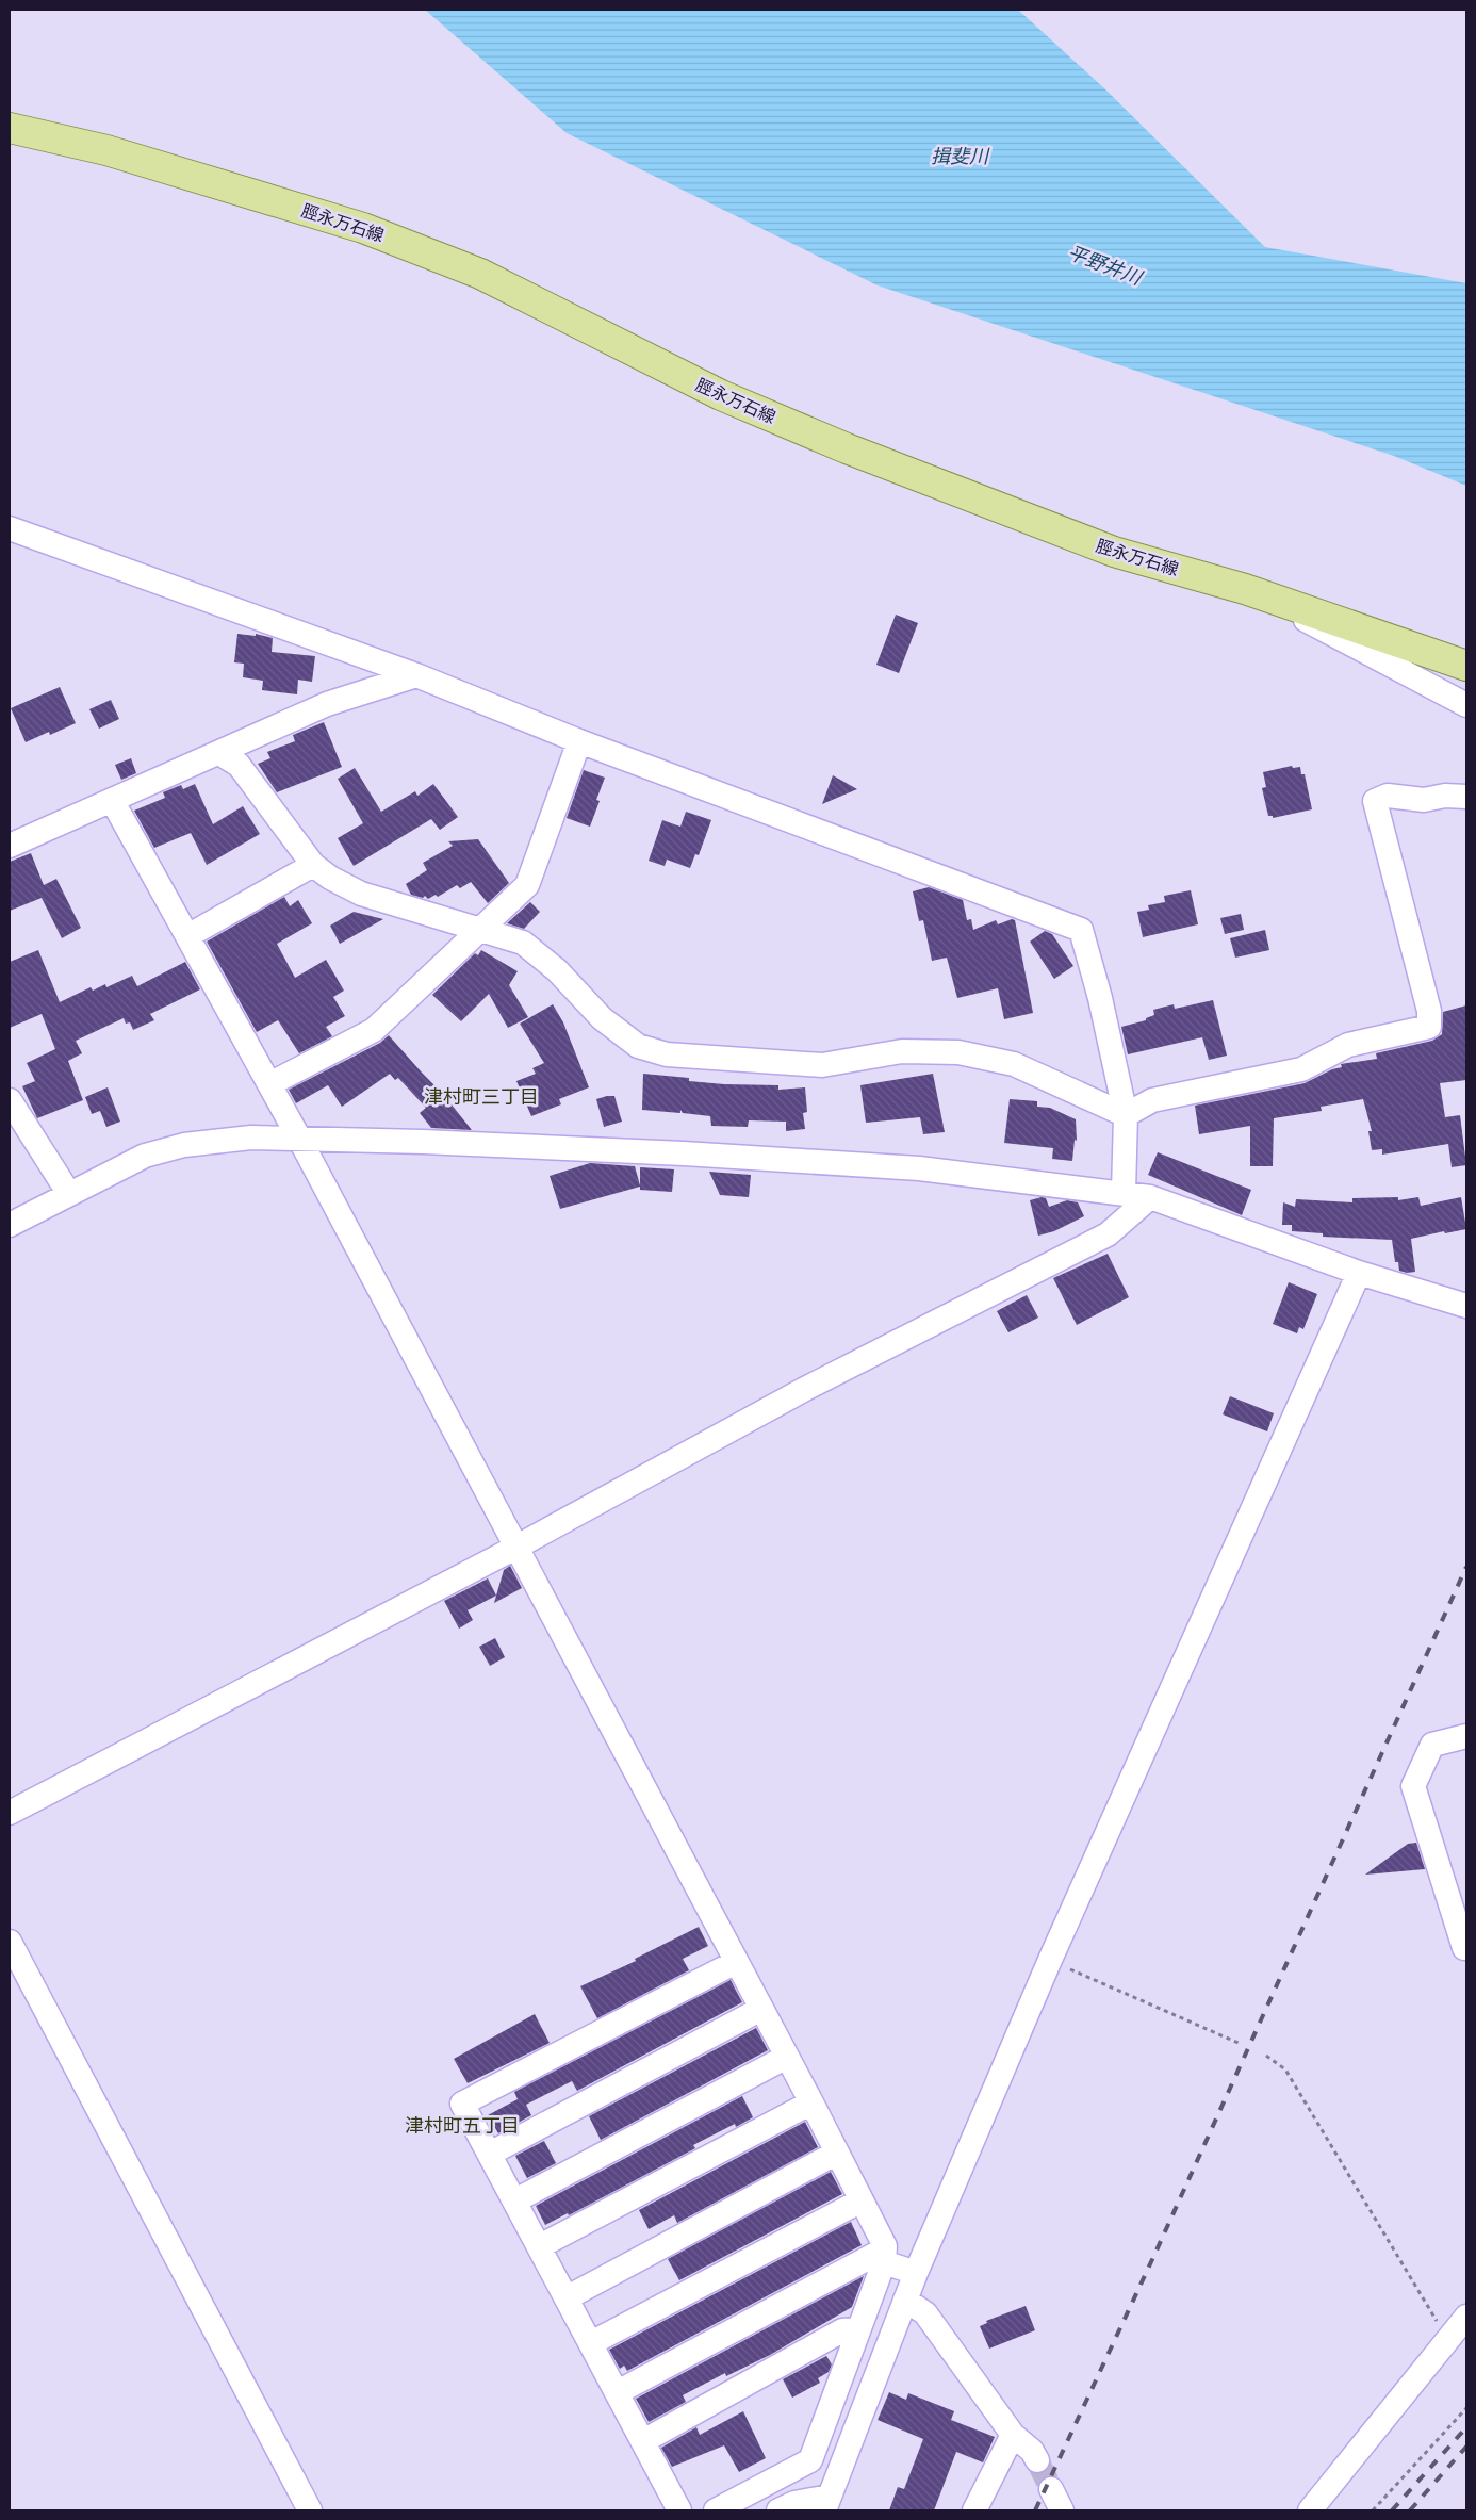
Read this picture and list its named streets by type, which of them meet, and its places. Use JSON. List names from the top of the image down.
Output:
{
  "streets": {
    "main road": ["脛永万石線"]
  },
  "districts": ["津村町三丁目", "津村町五丁目"],
  "water": ["揖斐川", "平野井川"]
}
